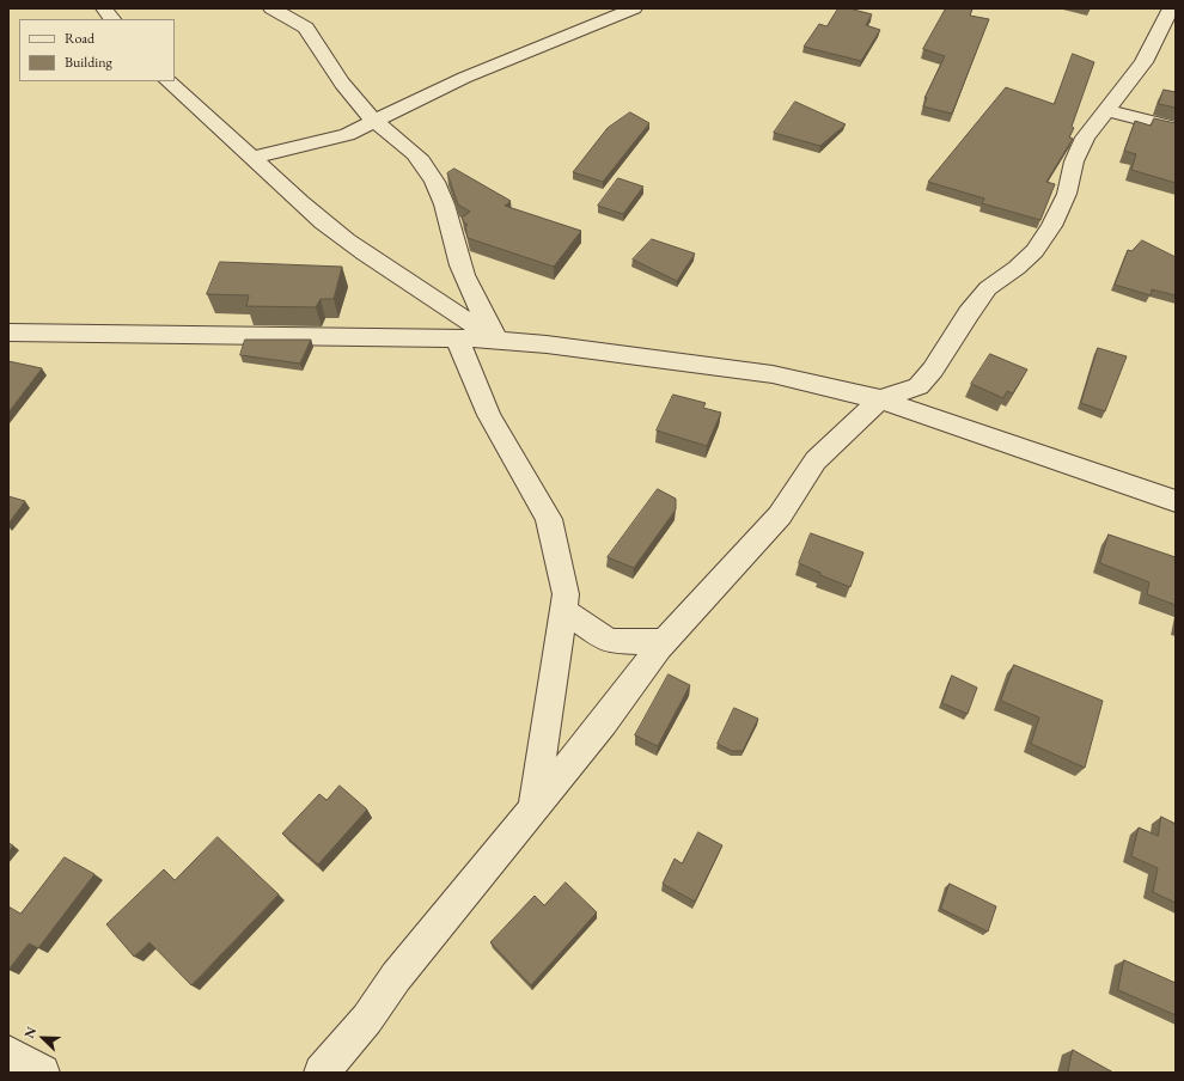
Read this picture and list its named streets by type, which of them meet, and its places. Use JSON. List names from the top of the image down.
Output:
{
  "legend": ["Road", "Building"],
  "north": "top left"
}
